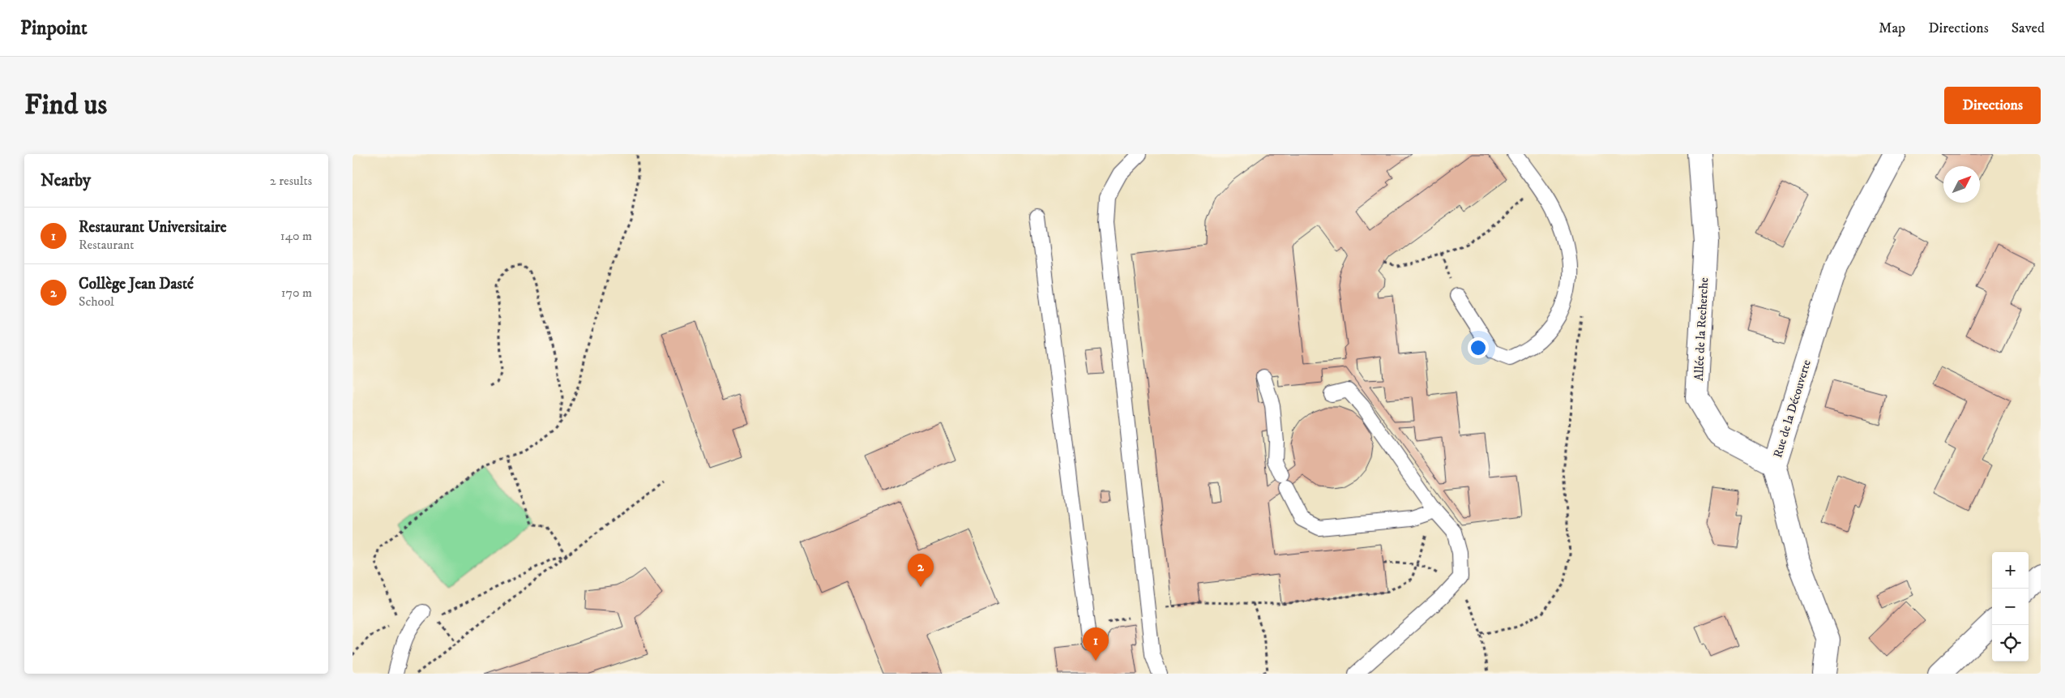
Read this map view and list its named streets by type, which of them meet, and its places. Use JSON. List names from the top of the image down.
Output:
{
  "streets": {
    "street": ["Allée de la Recherche", "Rue de la Découverte"]
  },
  "crossings": [
    ["Allée de la Recherche", "Rue de la Découverte"]
  ],
  "north": "top right",
  "page": {
    "header": "Pinpoint",
    "nav": ["Map", "Directions", "Saved"],
    "buttons": "Directions",
    "title": "Find us",
    "heading": ["Nearby", "2 results"],
    "list": [
      {
        "mark": "1",
        "name": "Restaurant Universitaire",
        "note": "Restaurant",
        "value": "140 m"
      },
      {
        "mark": "2",
        "name": "Collège Jean Dasté",
        "note": "School",
        "value": "170 m"
      }
    ],
    "map_buttons": ["+", "−"],
    "pins": ["2", "1"]
  }
}
